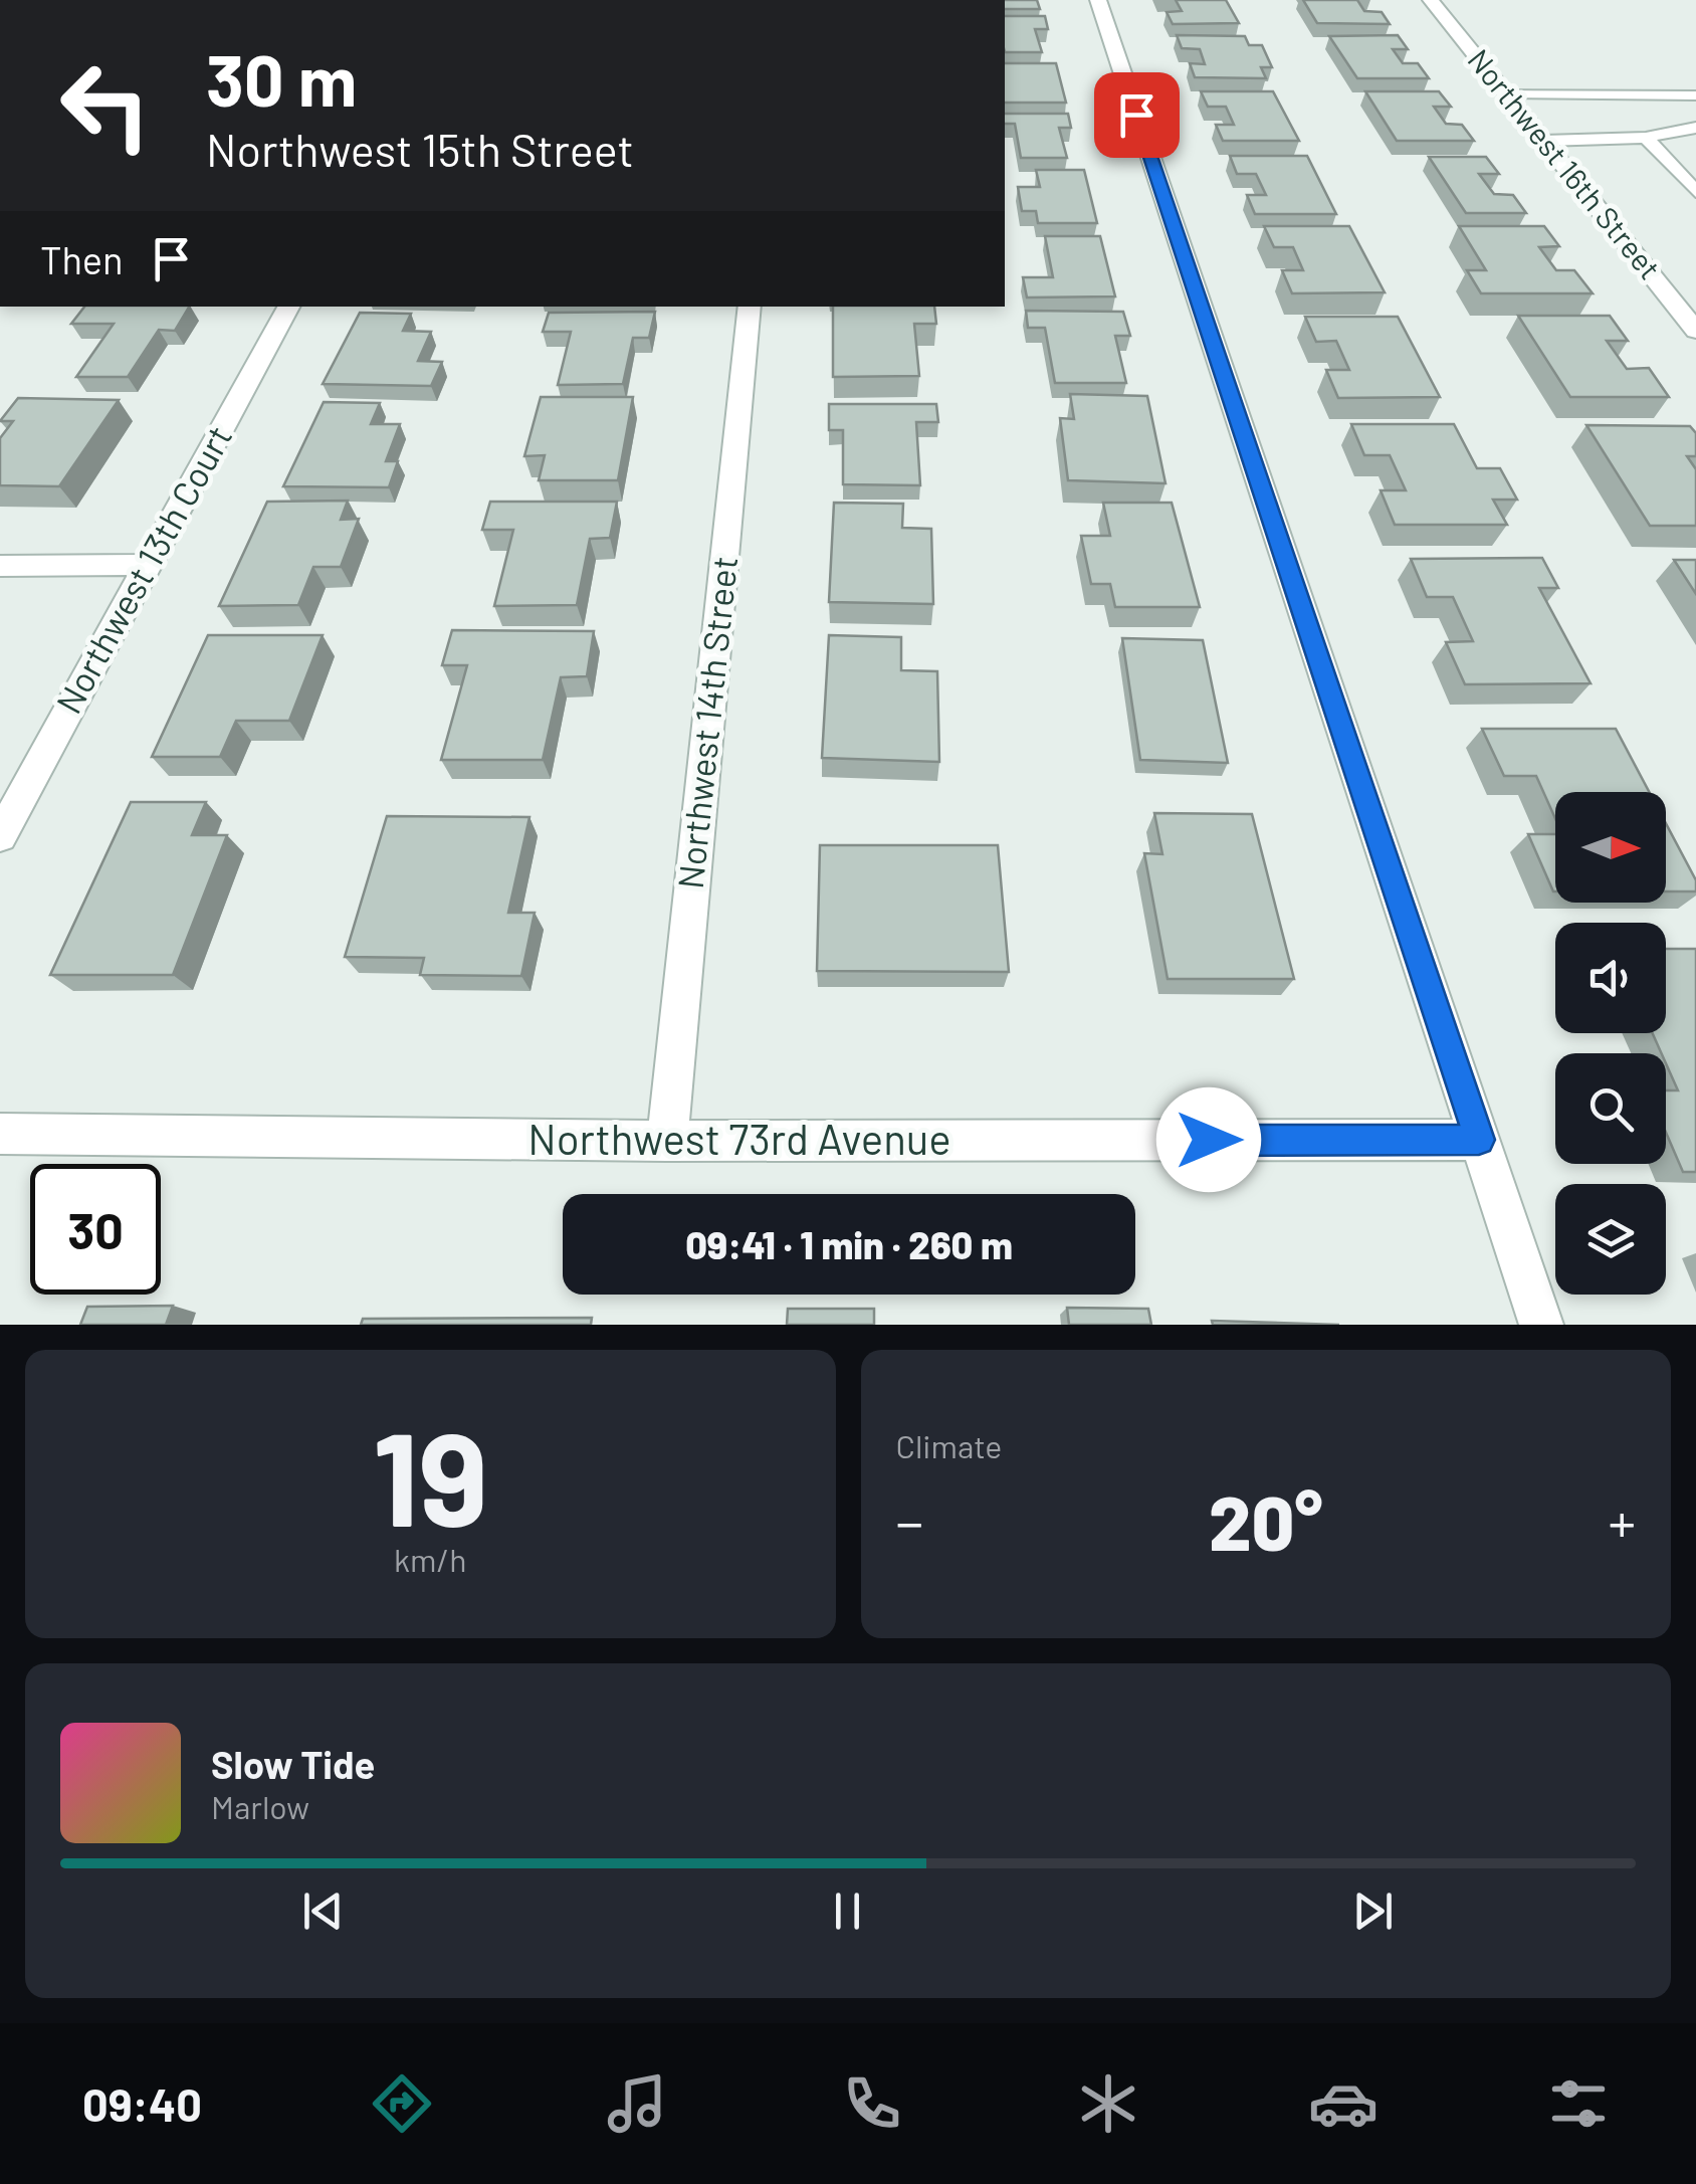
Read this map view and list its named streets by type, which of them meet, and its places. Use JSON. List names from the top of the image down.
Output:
{
  "streets": {
    "street": [
      "Northwest 16th Street",
      "Northwest 13th Court",
      "Northwest 14th Street",
      "Northwest 73rd Avenue"
    ]
  },
  "crossings": [
    ["Northwest 14th Street", "Northwest 73rd Avenue"]
  ],
  "north": "right",
  "page": {
    "turn": ["30 m", "Northwest 15th Street"],
    "then": "Then",
    "limit": "30",
    "trip": "09:41 · 1 min · 260 m",
    "tile": [
      ["19", "km/h"],
      "Climate"
    ],
    "heat": ["−", "20°", "+"],
    "song": ["Slow Tide", "Marlow"],
    "tabs": "09:40"
  }
}
